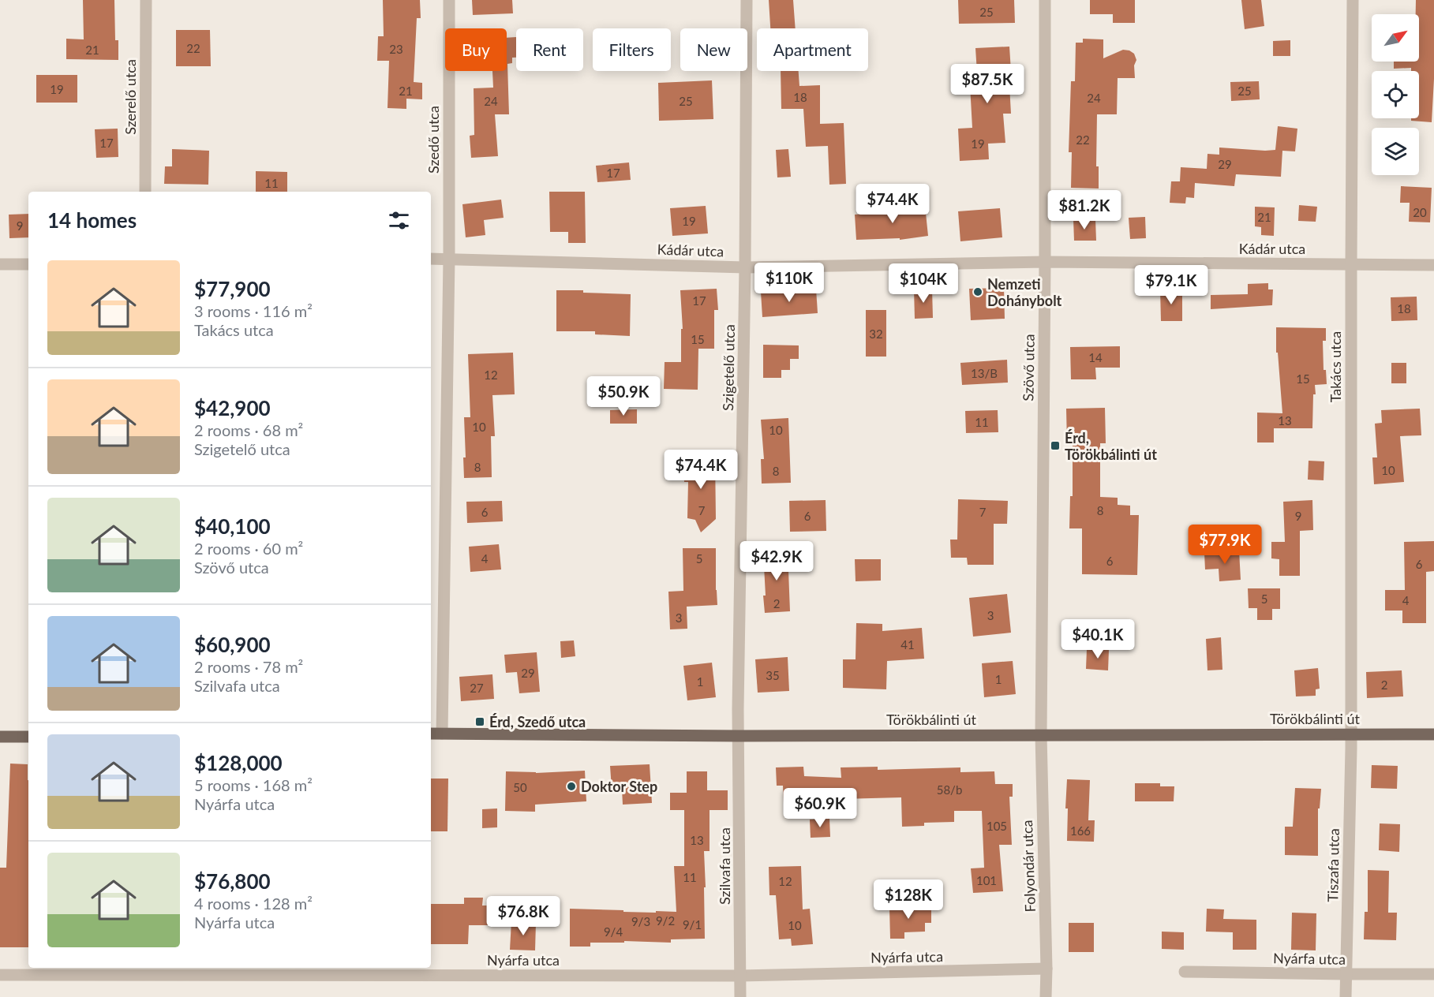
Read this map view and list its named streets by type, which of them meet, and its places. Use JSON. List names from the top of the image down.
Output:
{
  "streets": {
    "main road": ["Törökbálinti út"],
    "street": [
      "Szerelő utca",
      "Szedő utca",
      "Kádár utca",
      "Takács utca",
      "Szigetelő utca",
      "Szövő utca",
      "Tiszafa utca",
      "Szilvafa utca",
      "Folyondár utca",
      "Nyárfa utca"
    ]
  },
  "crossings": [
    ["Szedő utca", "Kádár utca"],
    ["Szedő utca", "Törökbálinti út"],
    ["Kádár utca", "Takács utca"],
    ["Kádár utca", "Szigetelő utca"],
    ["Kádár utca", "Szövő utca"],
    ["Takács utca", "Törökbálinti út"],
    ["Takács utca", "Tiszafa utca"],
    ["Szigetelő utca", "Törökbálinti út"],
    ["Szigetelő utca", "Szilvafa utca"],
    ["Szövő utca", "Törökbálinti út"],
    ["Szövő utca", "Folyondár utca"],
    ["Törökbálinti út", "Tiszafa utca"],
    ["Törökbálinti út", "Szilvafa utca"],
    ["Törökbálinti út", "Folyondár utca"],
    ["Tiszafa utca", "Nyárfa utca"],
    ["Szilvafa utca", "Nyárfa utca"],
    ["Folyondár utca", "Nyárfa utca"]
  ],
  "places": {
    "other": ["Nemzeti Dohánybolt", "Doktor Step"],
    "transit": ["Érd, Törökbálinti út", "Érd, Szedő utca"]
  },
  "house_numbers": [
    "25",
    "22",
    "23",
    "21",
    "19",
    "21",
    "25",
    "18",
    "24",
    "24",
    "25",
    "22",
    "17",
    "19",
    "29",
    "17",
    "11",
    "20",
    "21",
    "19",
    "9",
    "17",
    "18",
    "32",
    "15",
    "14",
    "13/B",
    "12",
    "15",
    "13",
    "11",
    "10",
    "10",
    "8",
    "10",
    "8",
    "7",
    "8",
    "6",
    "7",
    "6",
    "9",
    "4",
    "5",
    "6",
    "6",
    "5",
    "4",
    "2",
    "3",
    "3",
    "41",
    "29",
    "35",
    "1",
    "1",
    "2",
    "27",
    "50",
    "58/b",
    "105",
    "166",
    "13",
    "11",
    "101",
    "12",
    "9/2",
    "9/3",
    "9/1",
    "10",
    "9/4"
  ],
  "north": "top right",
  "page": {
    "chip": [
      "Buy",
      "Rent",
      "Filters",
      "New",
      "Apartment"
    ],
    "price": [
      "$87.5K",
      "$74.4K",
      "$81.2K",
      "$110K",
      "$104K",
      "$79.1K",
      "$50.9K",
      "$74.4K",
      "$77.9K",
      "$42.9K",
      "$40.1K",
      "$60.9K",
      "$128K",
      "$76.8K"
    ],
    "heading": "14 homes",
    "list": [
      {
        "name": "$77,900",
        "note": "3 rooms · 116 m² · Takács utca"
      },
      {
        "name": "$42,900",
        "note": "2 rooms · 68 m² · Szigetelő utca"
      },
      {
        "name": "$40,100",
        "note": "2 rooms · 60 m² · Szövő utca"
      },
      {
        "name": "$60,900",
        "note": "2 rooms · 78 m² · Szilvafa utca"
      },
      {
        "name": "$128,000",
        "note": "5 rooms · 168 m² · Nyárfa utca"
      },
      {
        "name": "$76,800",
        "note": "4 rooms · 128 m² · Nyárfa utca"
      }
    ]
  }
}
